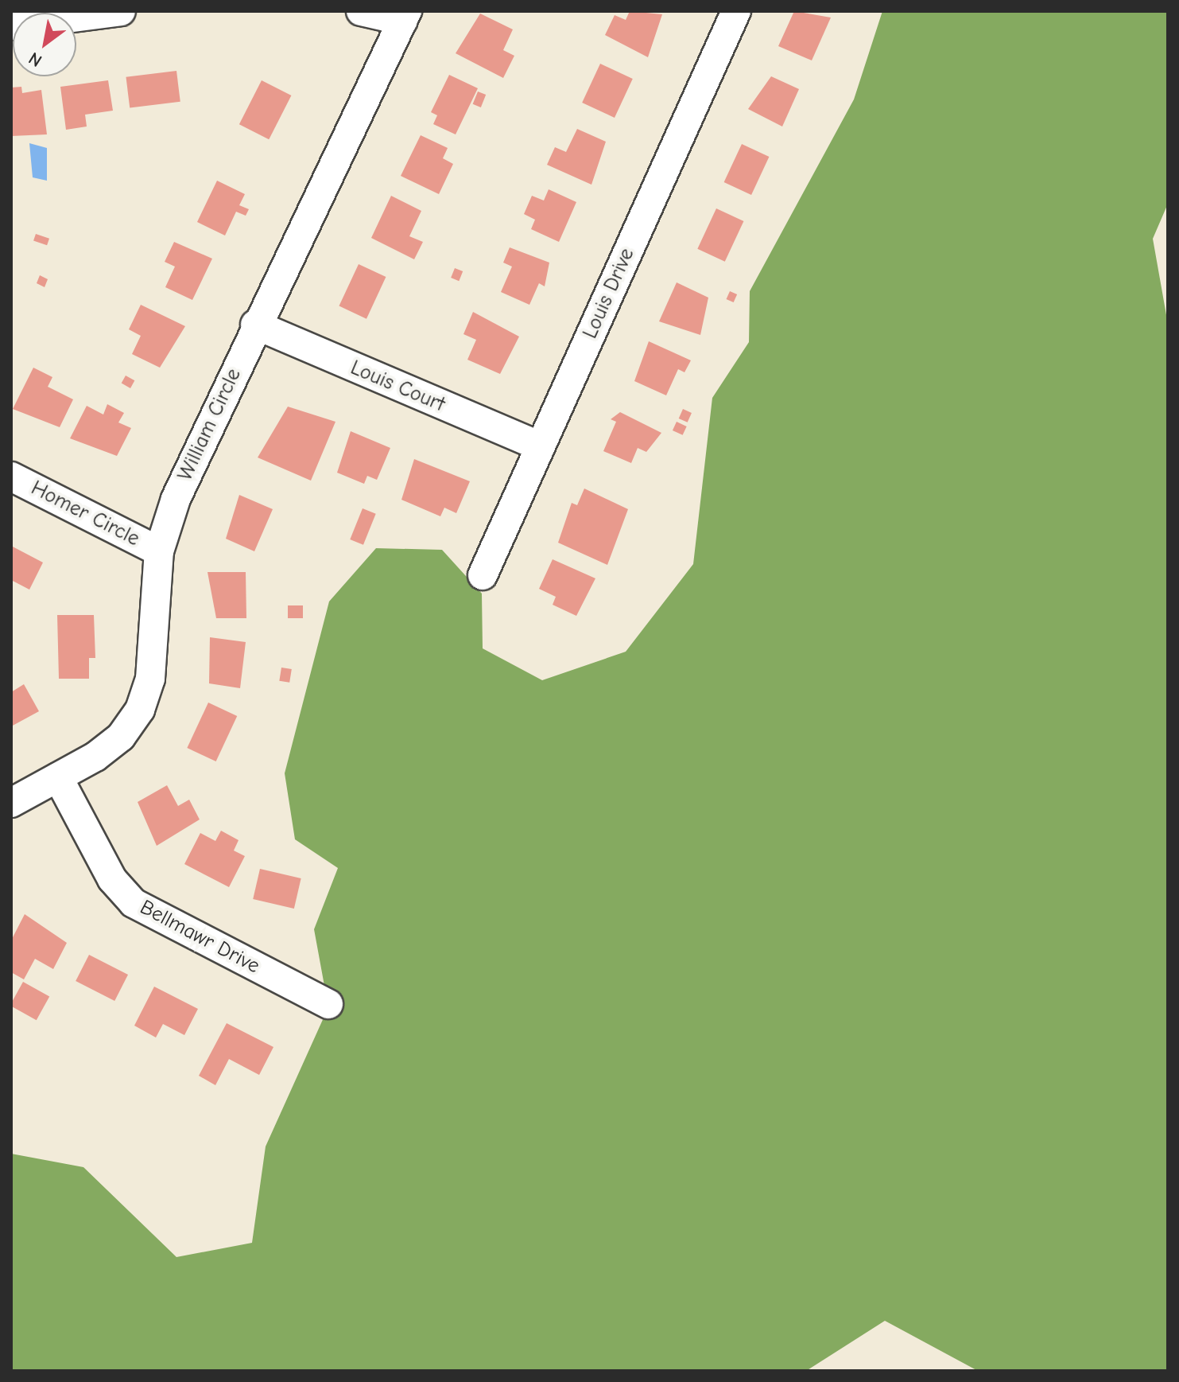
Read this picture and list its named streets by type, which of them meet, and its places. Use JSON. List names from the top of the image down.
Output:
{
  "streets": {
    "street": [
      "Louis Drive",
      "Louis Court",
      "William Circle",
      "Homer Circle",
      "Bellmawr Drive"
    ]
  },
  "crossings": [
    ["Louis Drive", "Louis Court"],
    ["Louis Court", "William Circle"],
    ["William Circle", "Homer Circle"],
    ["William Circle", "Bellmawr Drive"]
  ],
  "north": "bottom left"
}
